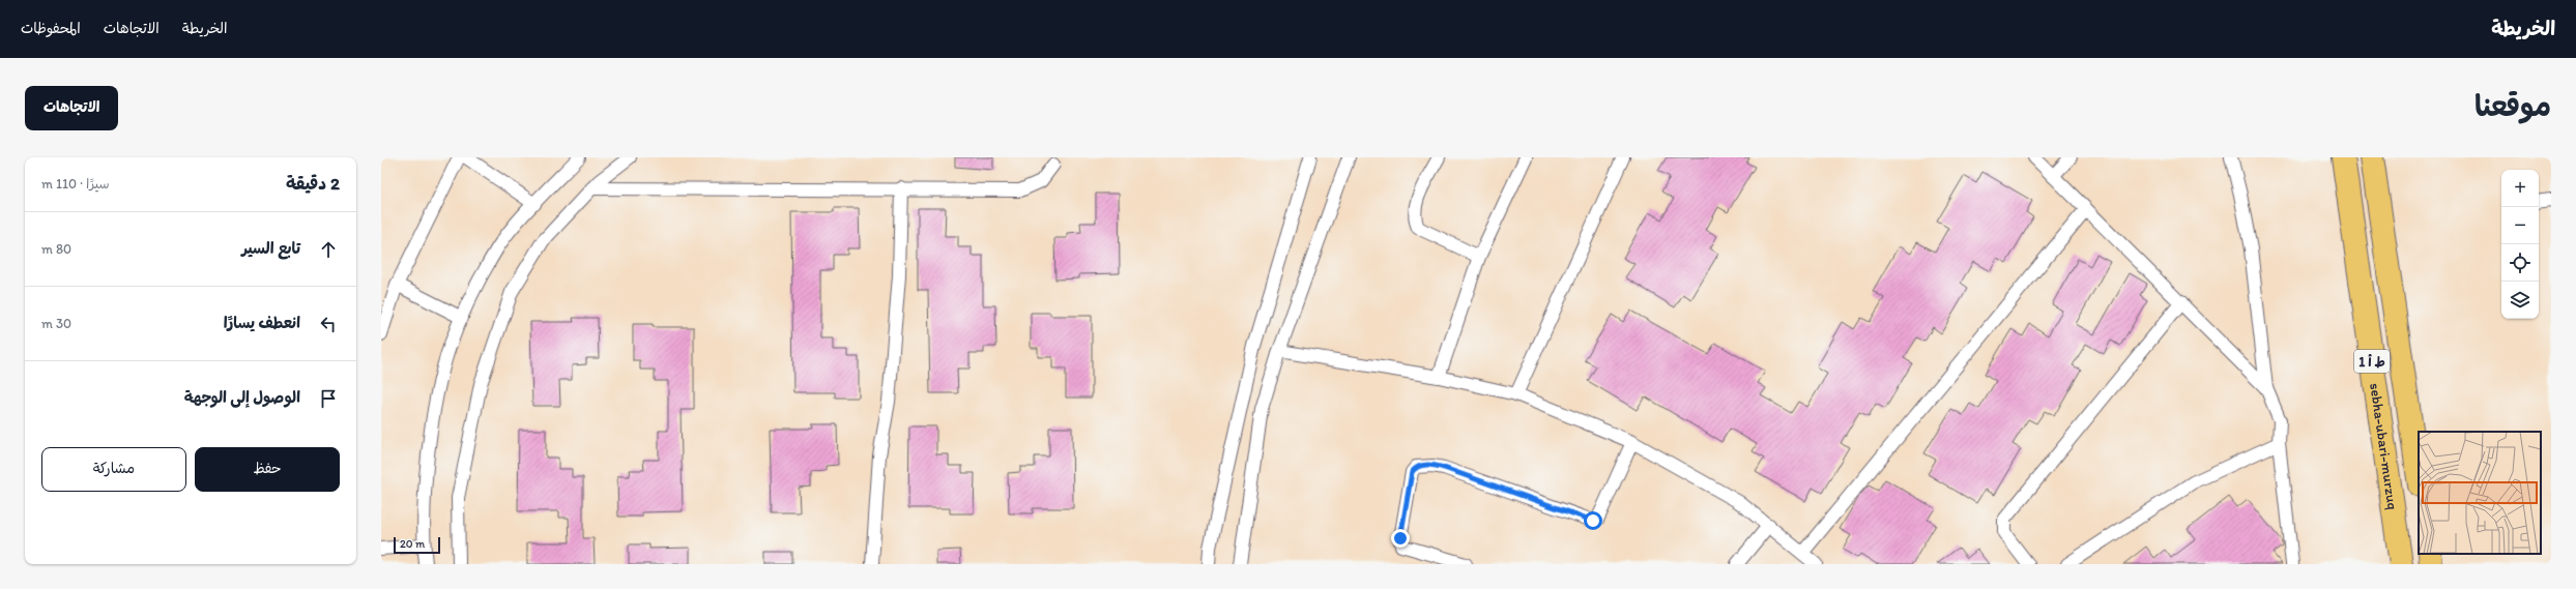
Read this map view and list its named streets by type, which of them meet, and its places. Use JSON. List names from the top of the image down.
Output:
{
  "streets": {
    "highway": ["ط أ 1", "sebha-ubari-murzuq"]
  },
  "scale_bar": "20 m",
  "page": {
    "header": "الخريطة",
    "nav": ["الخريطة", "الاتجاهات", "المحفوظات"],
    "title": "موقعنا",
    "buttons": [
      "الاتجاهات",
      ["حفظ", "مشاركة"]
    ],
    "heading": ["2 دقيقة", "سيرًا · 110 m"],
    "map_buttons": ["+", "−"],
    "list": [
      ["تابع السير", "80 m"],
      ["انعطف يسارًا", "30 m"],
      "الوصول إلى الوجهة"
    ],
    "scale": "20 m"
  }
}
